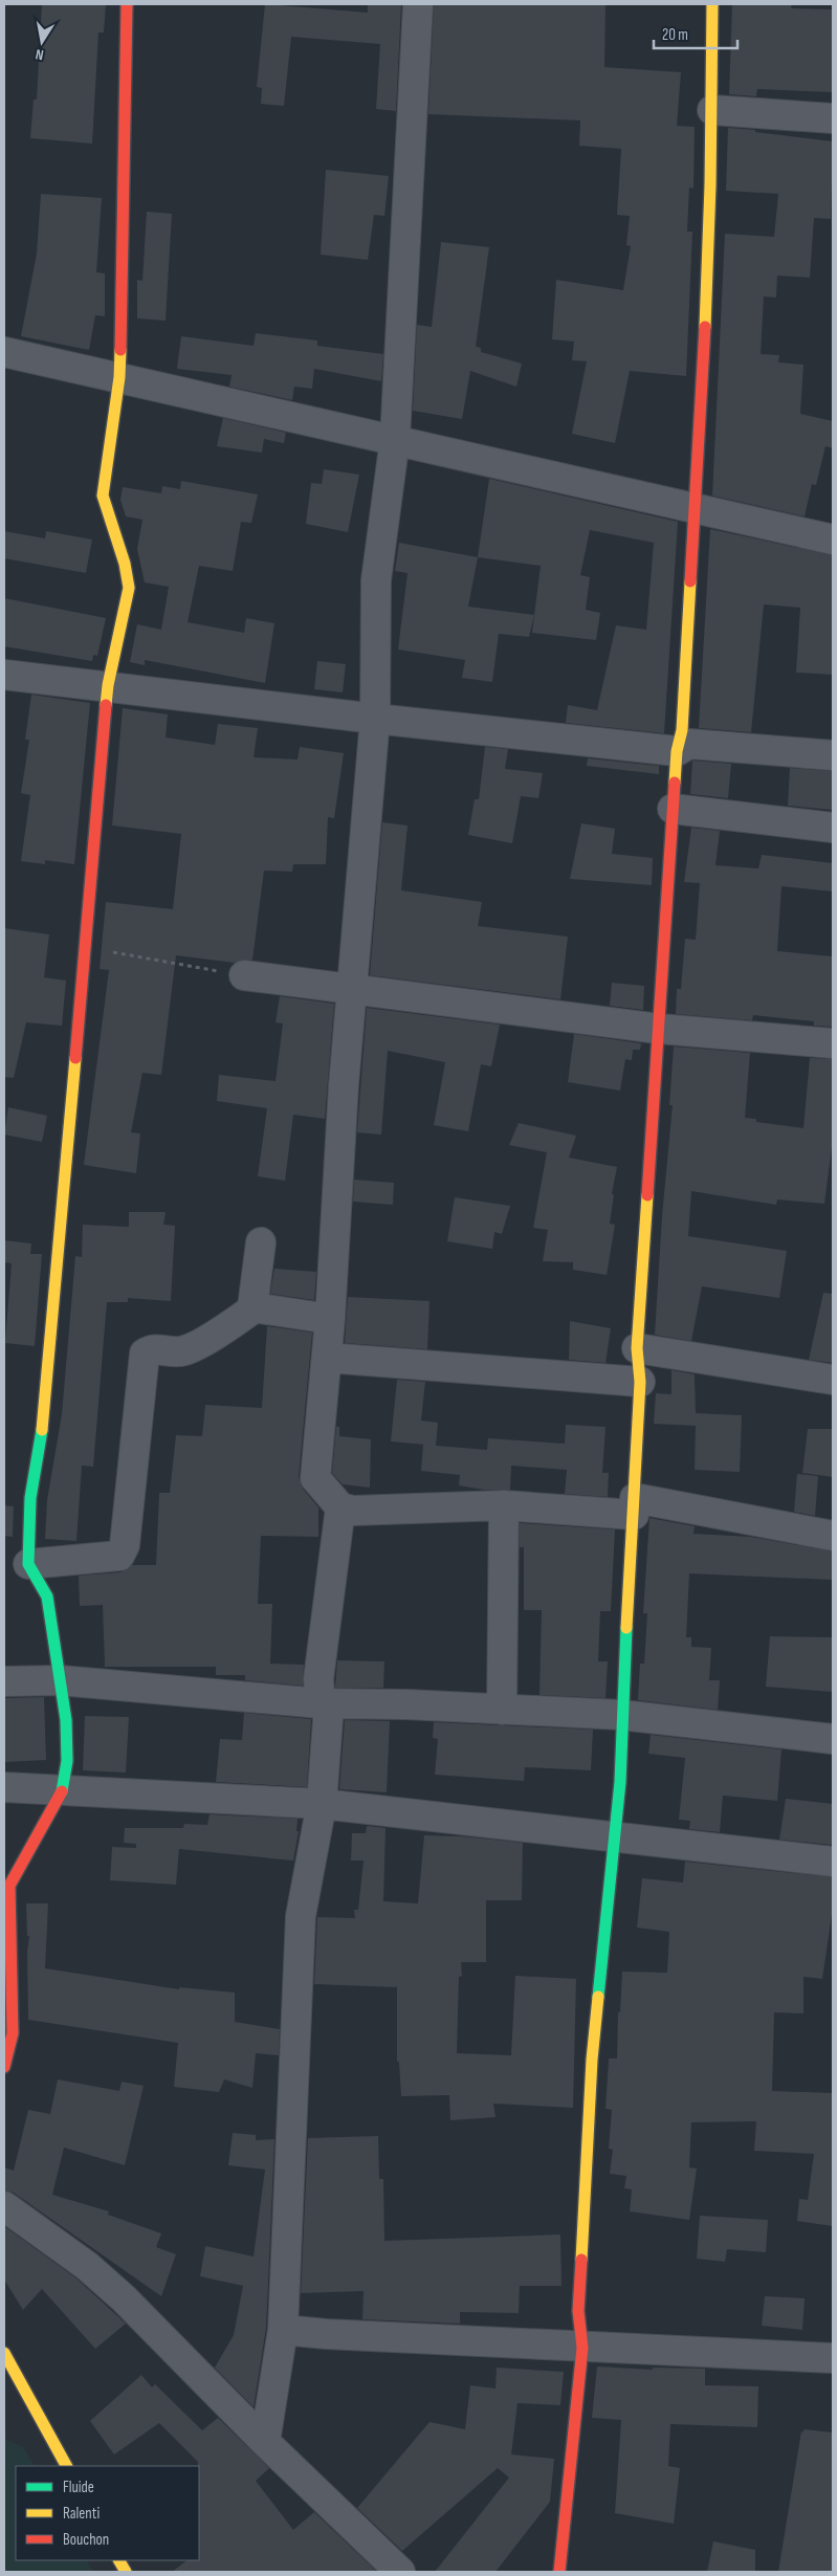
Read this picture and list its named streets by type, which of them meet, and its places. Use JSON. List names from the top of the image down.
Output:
{
  "legend": ["Fluide", "Ralenti", "Bouchon"],
  "scale_bar": "20 m",
  "north": "bottom"
}
